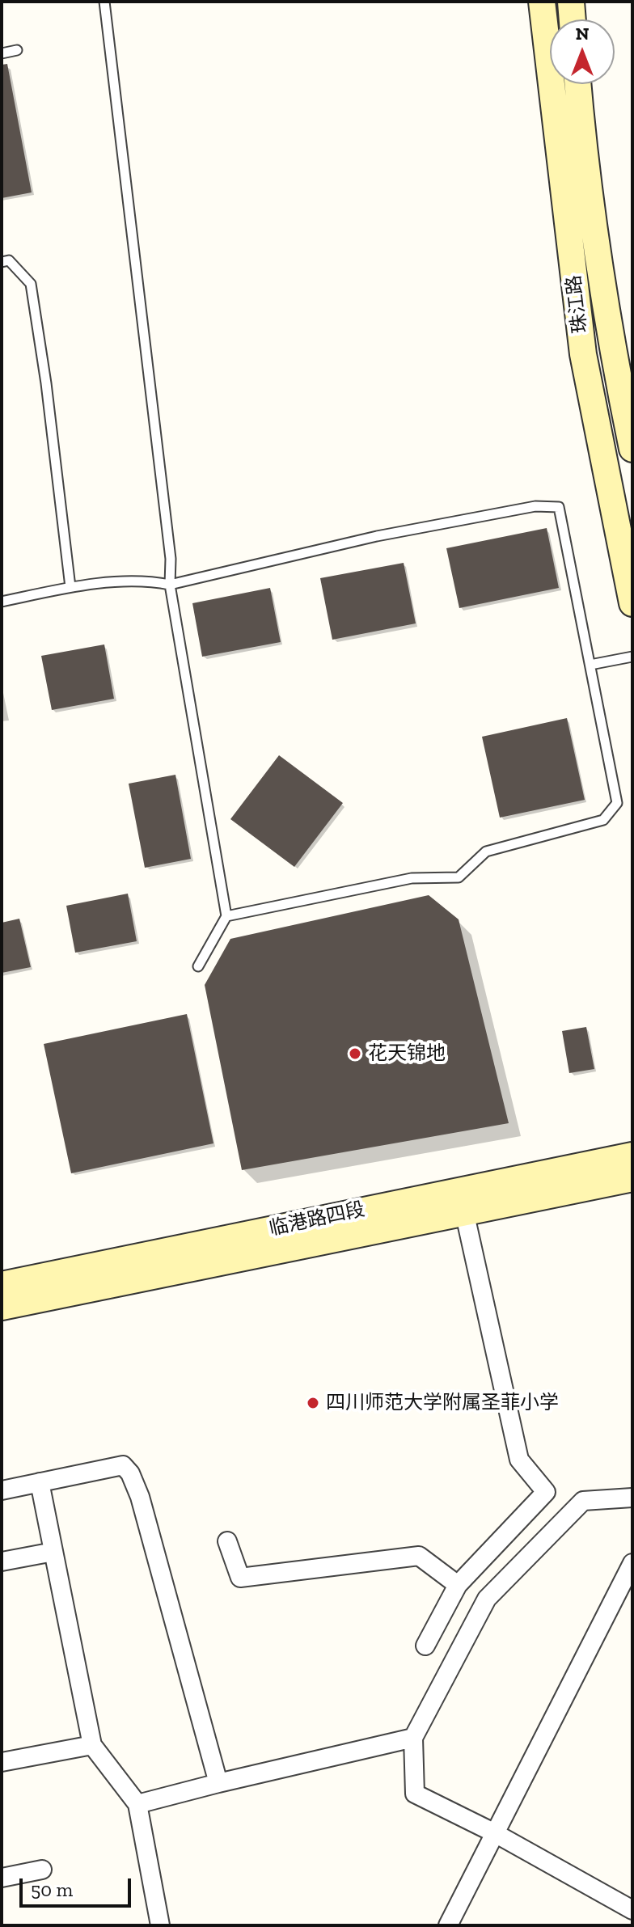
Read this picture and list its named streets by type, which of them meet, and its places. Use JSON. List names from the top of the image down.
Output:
{
  "streets": {
    "main road": ["珠江路", "临港路四段"]
  },
  "places": ["花天锦地", "四川师范大学附属圣菲小学"],
  "scale_bar": "50 m",
  "north": "top"
}
